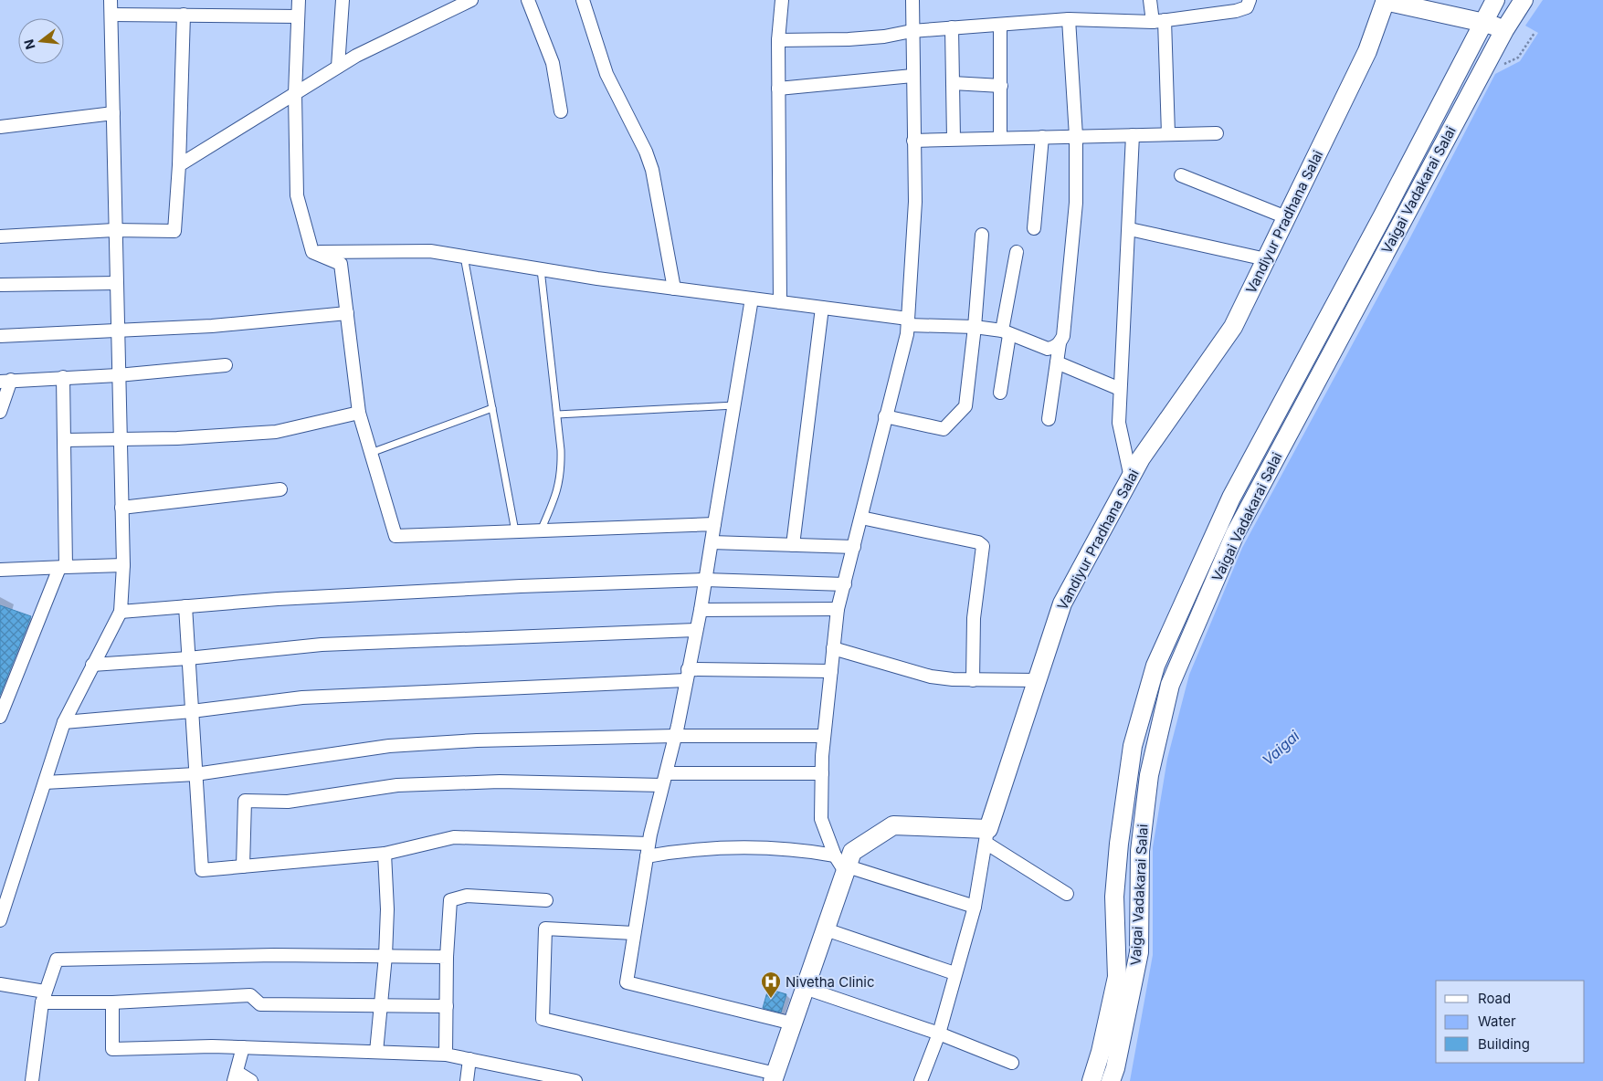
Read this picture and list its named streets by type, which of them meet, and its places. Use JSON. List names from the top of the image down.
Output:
{
  "streets": {
    "street": ["Vaigai Vadakarai Salai", "Vandiyur Pradhana Salai"]
  },
  "water": ["Vaigai"],
  "places": {
    "hospital": ["Nivetha Clinic"]
  },
  "legend": ["Road", "Water", "Building"],
  "north": "left"
}
